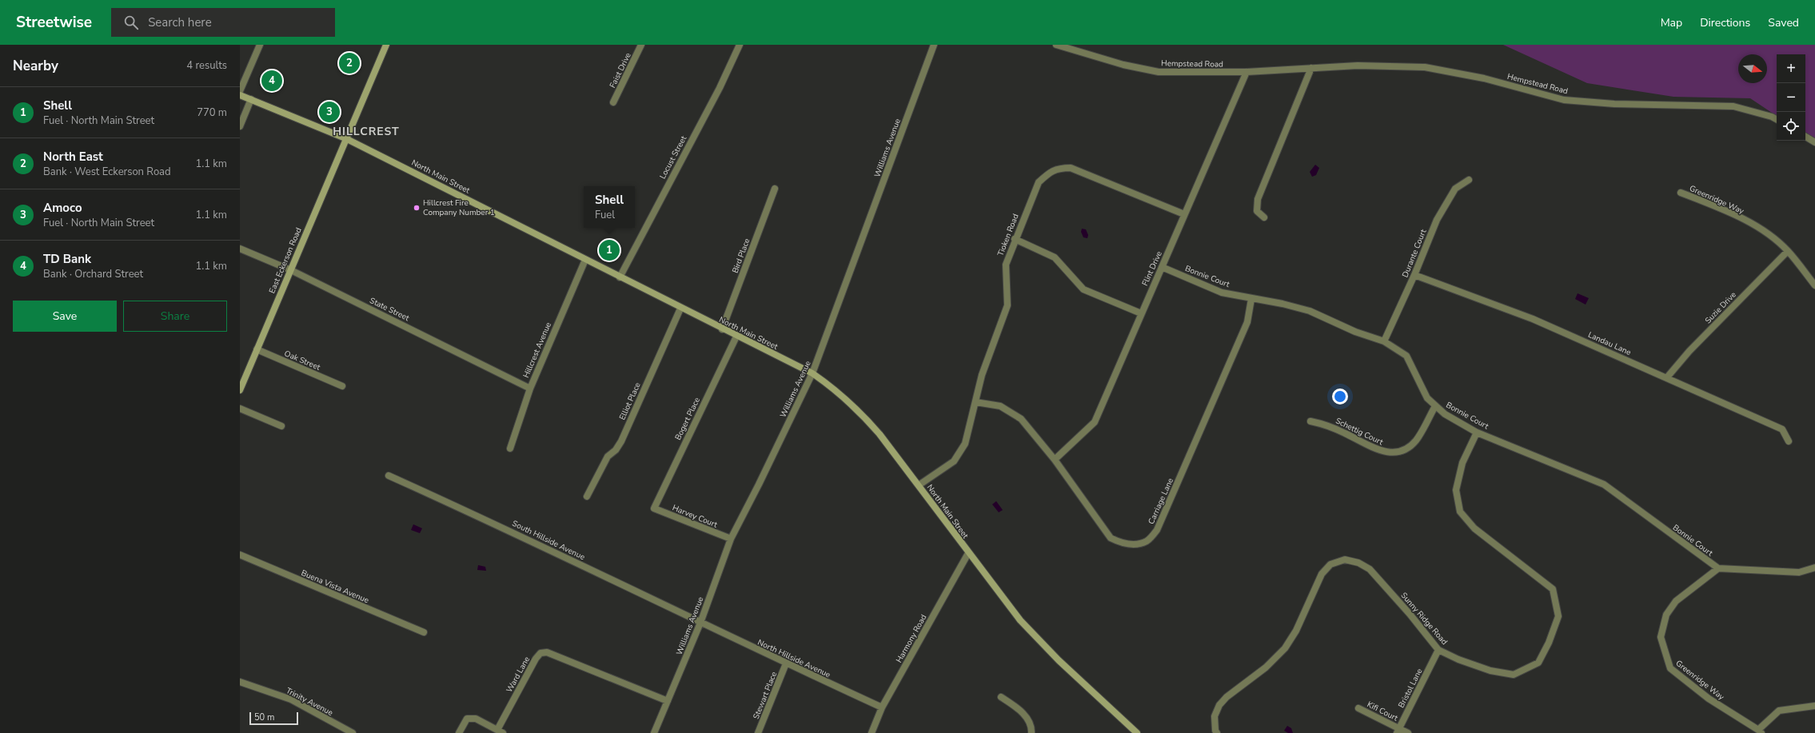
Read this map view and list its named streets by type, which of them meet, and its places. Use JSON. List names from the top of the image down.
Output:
{
  "streets": {
    "main road": ["North Main Street", "East Eckerson Road"],
    "street": [
      "Hempstead Road",
      "Faist Drive",
      "Williams Avenue",
      "Locust Street",
      "Greenridge Way",
      "Tioken Road",
      "Durante Court",
      "Bird Place",
      "Flint Drive",
      "Bonnie Court",
      "Suzie Drive",
      "State Street",
      "Landau Lane",
      "Hillcrest Avenue",
      "Oak Street",
      "Elliot Place",
      "Bogert Place",
      "Schettig Court",
      "Carriage Lane",
      "Harvey Court",
      "South Hillside Avenue",
      "Buena Vista Avenue",
      "Sunny Ridge Road",
      "Harmony Road",
      "North Hillside Avenue",
      "Ward Lane",
      "Bristol Lane",
      "Stewart Place",
      "Trinity Avenue",
      "Kifi Court"
    ]
  },
  "crossings": [
    ["Hempstead Road", "Flint Drive"],
    ["Williams Avenue", "North Main Street"],
    ["Williams Avenue", "Harvey Court"],
    ["Williams Avenue", "South Hillside Avenue"],
    ["Williams Avenue", "North Hillside Avenue"],
    ["Williams Avenue", "Ward Lane"],
    ["Locust Street", "North Main Street"],
    ["North Main Street", "Tioken Road"],
    ["North Main Street", "Bird Place"],
    ["North Main Street", "East Eckerson Road"],
    ["North Main Street", "Hillcrest Avenue"],
    ["North Main Street", "Elliot Place"],
    ["North Main Street", "Bogert Place"],
    ["North Main Street", "Harmony Road"],
    ["Greenridge Way", "Bonnie Court"],
    ["Greenridge Way", "Suzie Drive"],
    ["Tioken Road", "Flint Drive"],
    ["Tioken Road", "Carriage Lane"],
    ["Durante Court", "Bonnie Court"],
    ["Durante Court", "Landau Lane"],
    ["East Eckerson Road", "State Street"],
    ["East Eckerson Road", "Oak Street"],
    ["Flint Drive", "Bonnie Court"],
    ["Flint Drive", "Carriage Lane"],
    ["Bonnie Court", "Schettig Court"],
    ["Bonnie Court", "Carriage Lane"],
    ["Bonnie Court", "Sunny Ridge Road"],
    ["Suzie Drive", "Landau Lane"],
    ["State Street", "Hillcrest Avenue"],
    ["Bogert Place", "Harvey Court"],
    ["South Hillside Avenue", "North Hillside Avenue"],
    ["Sunny Ridge Road", "Bristol Lane"],
    ["Harmony Road", "North Hillside Avenue"],
    ["North Hillside Avenue", "Stewart Place"],
    ["Bristol Lane", "Kifi Court"]
  ],
  "districts": ["HILLCREST"],
  "places": ["Hillcrest Fire Company Number 1"],
  "scale_bar": "50 m",
  "north": "right",
  "page": {
    "header": "Streetwise",
    "search": "Search here",
    "nav": ["Map", "Directions", "Saved"],
    "heading": ["Nearby", "4 results"],
    "pins": [
      "2",
      "4",
      "3",
      "1"
    ],
    "map_buttons": ["+", "−"],
    "list": [
      {
        "mark": "1",
        "name": "Shell",
        "note": "Fuel · North Main Street",
        "value": "770 m"
      },
      {
        "mark": "2",
        "name": "North East",
        "note": "Bank · West Eckerson Road",
        "value": "1.1 km"
      },
      {
        "mark": "3",
        "name": "Amoco",
        "note": "Fuel · North Main Street",
        "value": "1.1 km"
      },
      {
        "mark": "4",
        "name": "TD Bank",
        "note": "Bank · Orchard Street",
        "value": "1.1 km"
      }
    ],
    "popup": ["Shell", "Fuel"],
    "buttons": ["Save", "Share"],
    "scale": "50 m"
  }
}
